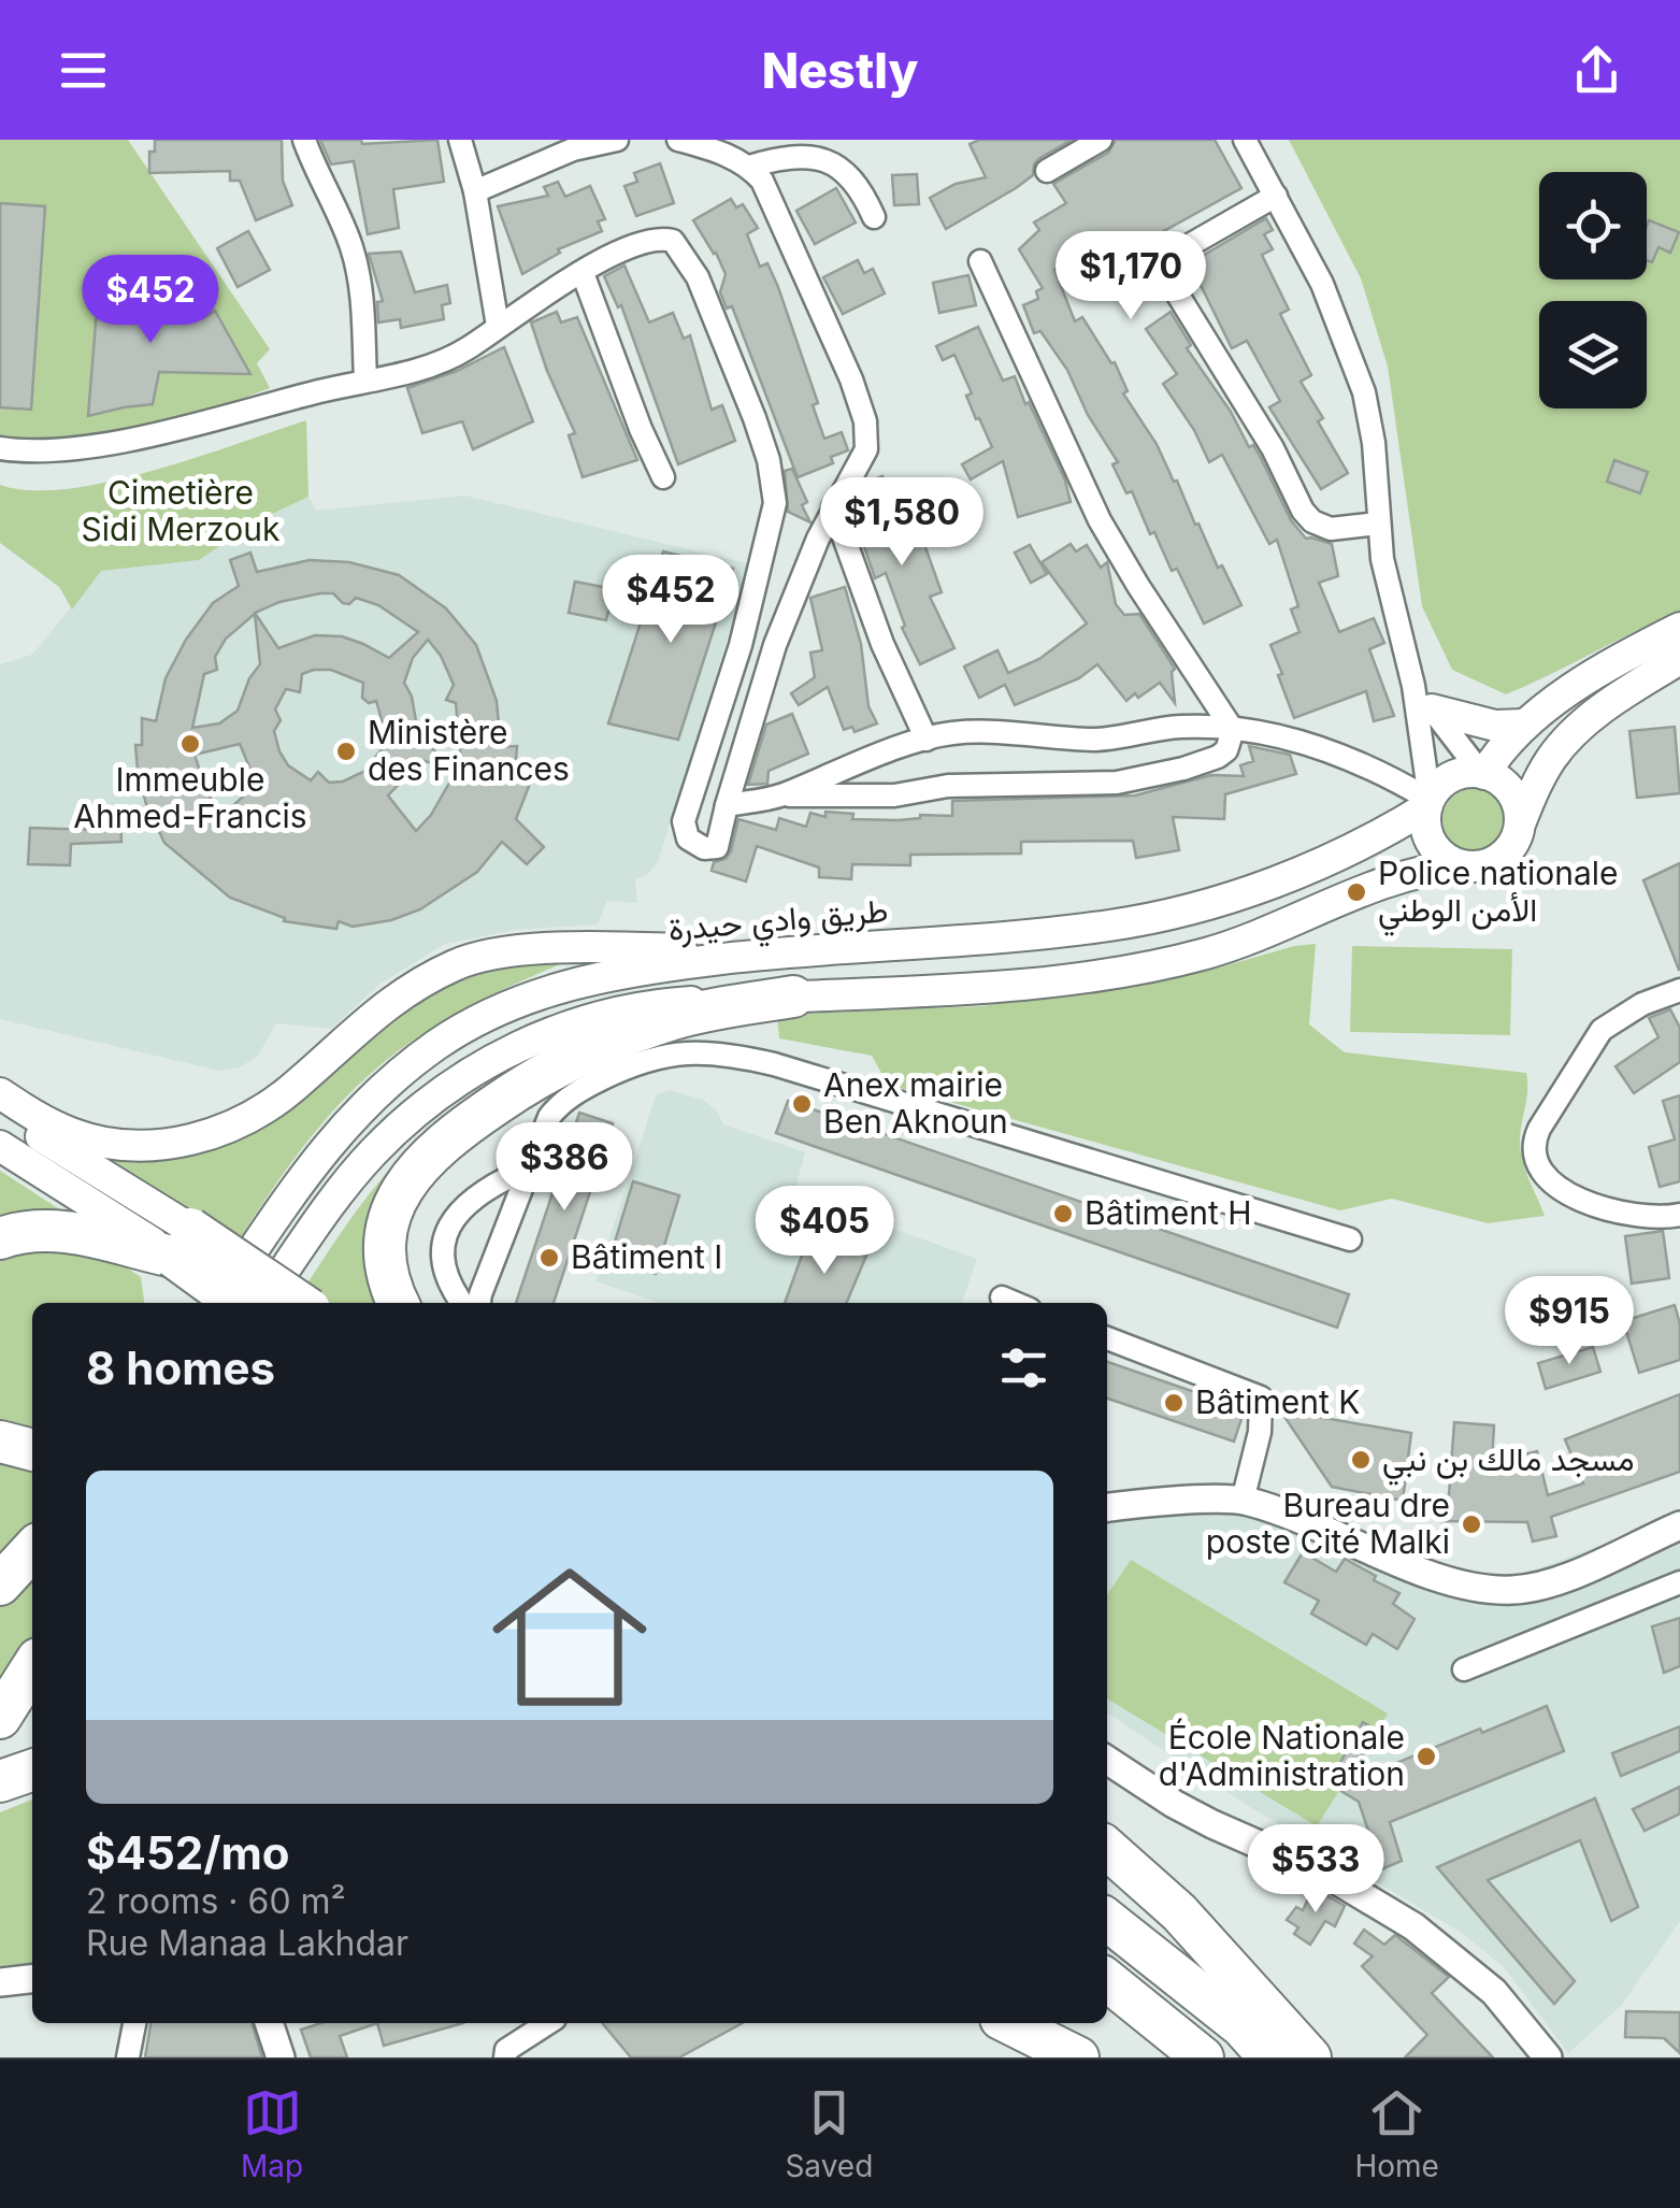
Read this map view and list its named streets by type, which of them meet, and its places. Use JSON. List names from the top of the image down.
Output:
{
  "streets": {
    "main road": ["طريق وادي حيدرة"]
  },
  "parks": ["Cimetière Sidi Merzouk"],
  "places": [
    "Immeuble Ahmed-Francis",
    "Ministère des Finances",
    "Police nationale الأمن الوطني",
    "Anex mairie Ben Aknoun",
    "Bâtiment H",
    "Bâtiment I",
    "Bâtiment K",
    "مسجد مالك بن نبي",
    "Bureau dre poste Cité Malki",
    "École Nationale d'Administration"
  ],
  "page": {
    "header": "Nestly",
    "price": [
      "$1,170",
      "$452",
      "$1,580",
      "$452",
      "$386",
      "$405",
      "$915",
      "$533"
    ],
    "heading": "8 homes",
    "list": [
      {
        "name": "$452/mo",
        "note": "2 rooms · 60 m² · Rue Manaa Lakhdar"
      }
    ],
    "tabs": ["Map", "Saved", "Home"]
  }
}
